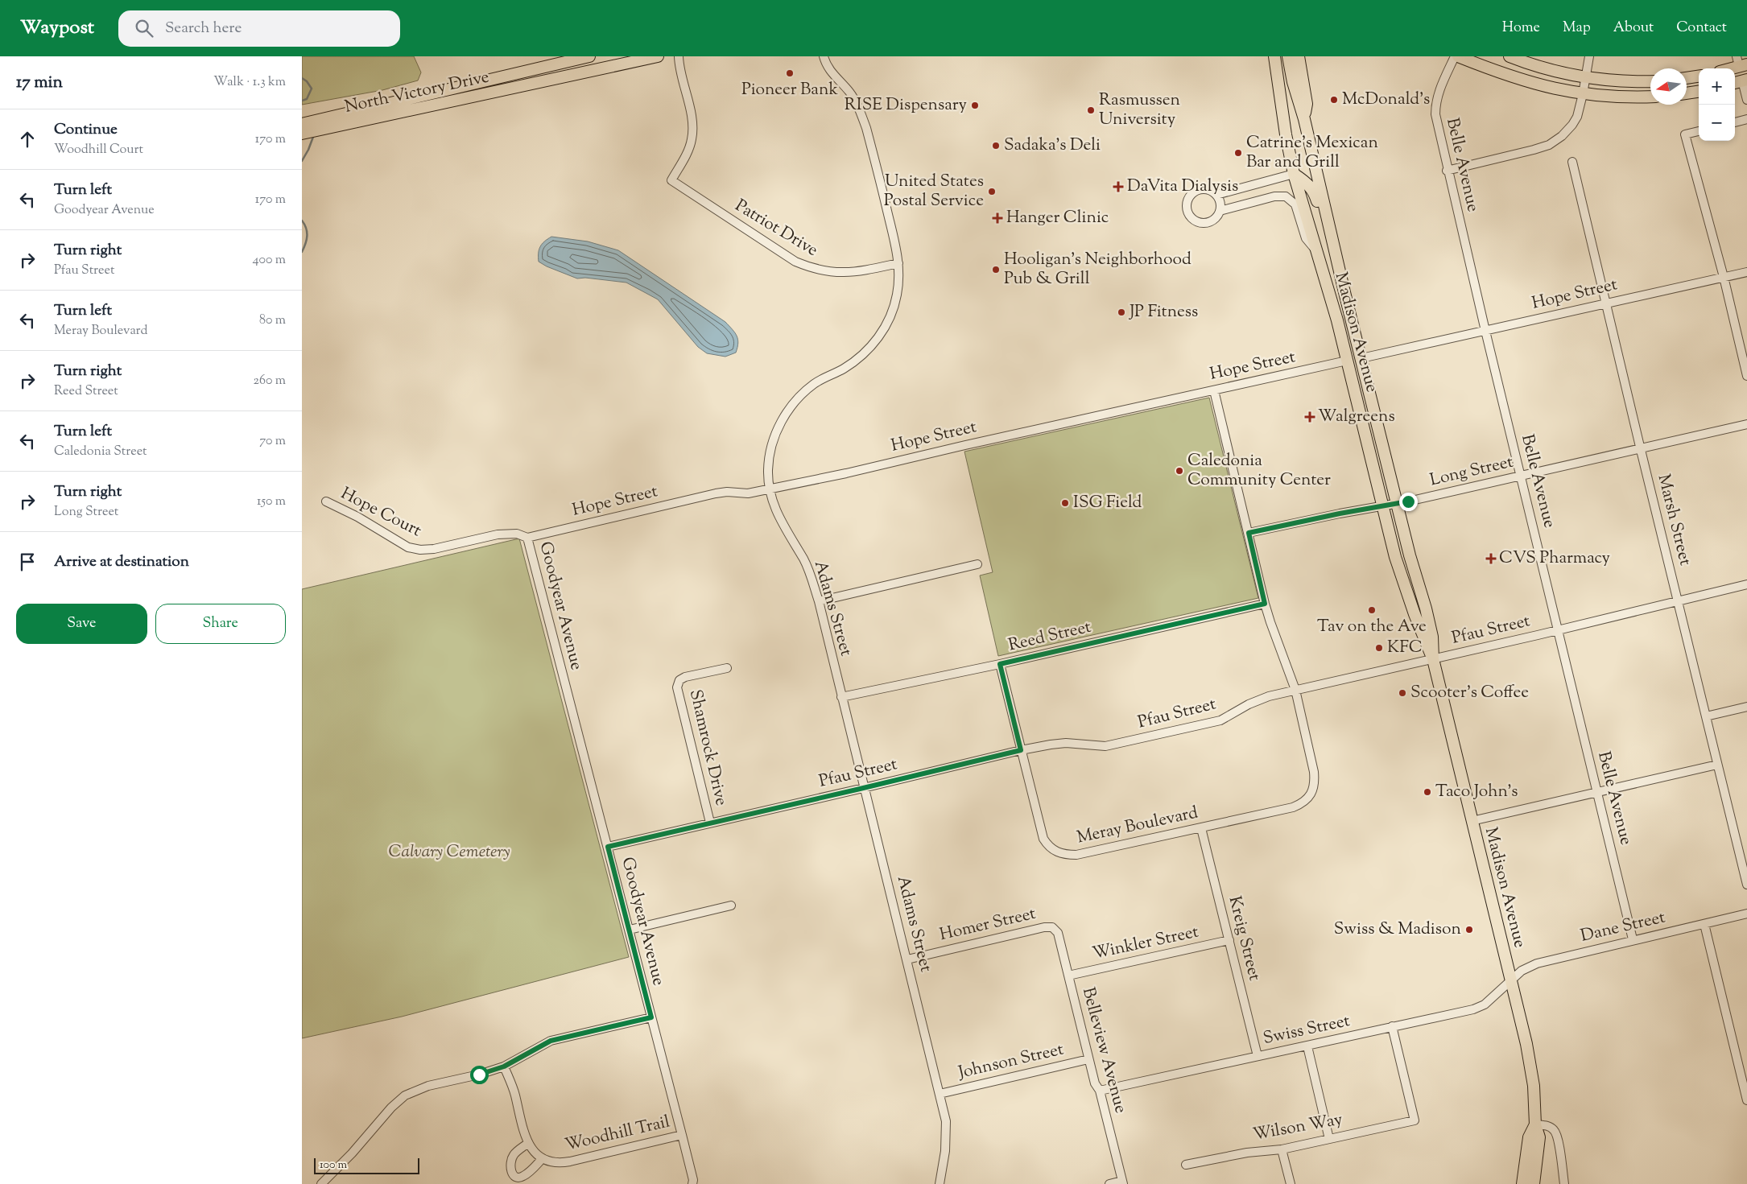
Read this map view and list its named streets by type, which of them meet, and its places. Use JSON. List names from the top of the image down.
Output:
{
  "streets": {
    "main road": ["North Victory Drive", "Madison Avenue"],
    "street": [
      "Belle Avenue",
      "Patriot Drive",
      "Hope Street",
      "Long Street",
      "Hope Court",
      "Marsh Street",
      "Goodyear Avenue",
      "Adams Street",
      "Pfau Street",
      "Reed Street",
      "Shamrock Drive",
      "Meray Boulevard",
      "Homer Street",
      "Dane Street",
      "Kreig Street",
      "Winkler Street",
      "Swiss Street",
      "Belleview Avenue",
      "Johnson Street",
      "Wilson Way",
      "Woodhill Trail"
    ]
  },
  "crossings": [
    ["Belle Avenue", "Hope Street"],
    ["Belle Avenue", "Long Street"],
    ["Belle Avenue", "Pfau Street"],
    ["Belle Avenue", "Dane Street"],
    ["Patriot Drive", "Adams Street"],
    ["Hope Street", "Madison Avenue"],
    ["Hope Street", "Marsh Street"],
    ["Hope Street", "Goodyear Avenue"],
    ["Hope Street", "Adams Street"],
    ["Hope Street", "Meray Boulevard"],
    ["Madison Avenue", "Long Street"],
    ["Madison Avenue", "Pfau Street"],
    ["Madison Avenue", "Dane Street"],
    ["Madison Avenue", "Swiss Street"],
    ["Long Street", "Marsh Street"],
    ["Long Street", "Meray Boulevard"],
    ["Hope Court", "Goodyear Avenue"],
    ["Marsh Street", "Pfau Street"],
    ["Goodyear Avenue", "Pfau Street"],
    ["Goodyear Avenue", "Woodhill Trail"],
    ["Adams Street", "Pfau Street"],
    ["Adams Street", "Reed Street"],
    ["Adams Street", "Homer Street"],
    ["Adams Street", "Johnson Street"],
    ["Pfau Street", "Shamrock Drive"],
    ["Pfau Street", "Meray Boulevard"],
    ["Reed Street", "Meray Boulevard"],
    ["Meray Boulevard", "Kreig Street"],
    ["Homer Street", "Belleview Avenue"],
    ["Dane Street", "Swiss Street"],
    ["Kreig Street", "Winkler Street"],
    ["Kreig Street", "Swiss Street"],
    ["Winkler Street", "Belleview Avenue"],
    ["Swiss Street", "Belleview Avenue"],
    ["Swiss Street", "Wilson Way"],
    ["Belleview Avenue", "Johnson Street"]
  ],
  "parks": ["Calvary Cemetery"],
  "places": {
    "other": [
      "Pioneer Bank",
      "McDonald's",
      "RISE Dispensary",
      "Rasmussen University",
      "Sadaka's Deli",
      "Catrine's Mexican Bar and Grill",
      "United States Postal Service",
      "Hooligan's Neighborhood Pub & Grill",
      "JP Fitness",
      "Caledonia Community Center",
      "ISG Field",
      "Tav on the Ave",
      "KFC",
      "Scooter's Coffee",
      "Taco John's",
      "Swiss & Madison"
    ],
    "health": [
      "DaVita Dialysis",
      "Hanger Clinic",
      "Walgreens",
      "CVS Pharmacy"
    ]
  },
  "scale_bar": "100 m",
  "north": "left",
  "page": {
    "header": "Waypost",
    "search": "Search here",
    "nav": [
      "Home",
      "Map",
      "About",
      "Contact"
    ],
    "heading": ["17 min", "Walk · 1.3 km"],
    "map_buttons": ["+", "−"],
    "list": [
      ["Continue", "Woodhill Court", "170 m"],
      ["Turn left", "Goodyear Avenue", "170 m"],
      ["Turn right", "Pfau Street", "400 m"],
      ["Turn left", "Meray Boulevard", "80 m"],
      ["Turn right", "Reed Street", "260 m"],
      ["Turn left", "Caledonia Street", "70 m"],
      ["Turn right", "Long Street", "150 m"],
      "Arrive at destination"
    ],
    "buttons": ["Save", "Share"],
    "scale": "100 m"
  }
}
